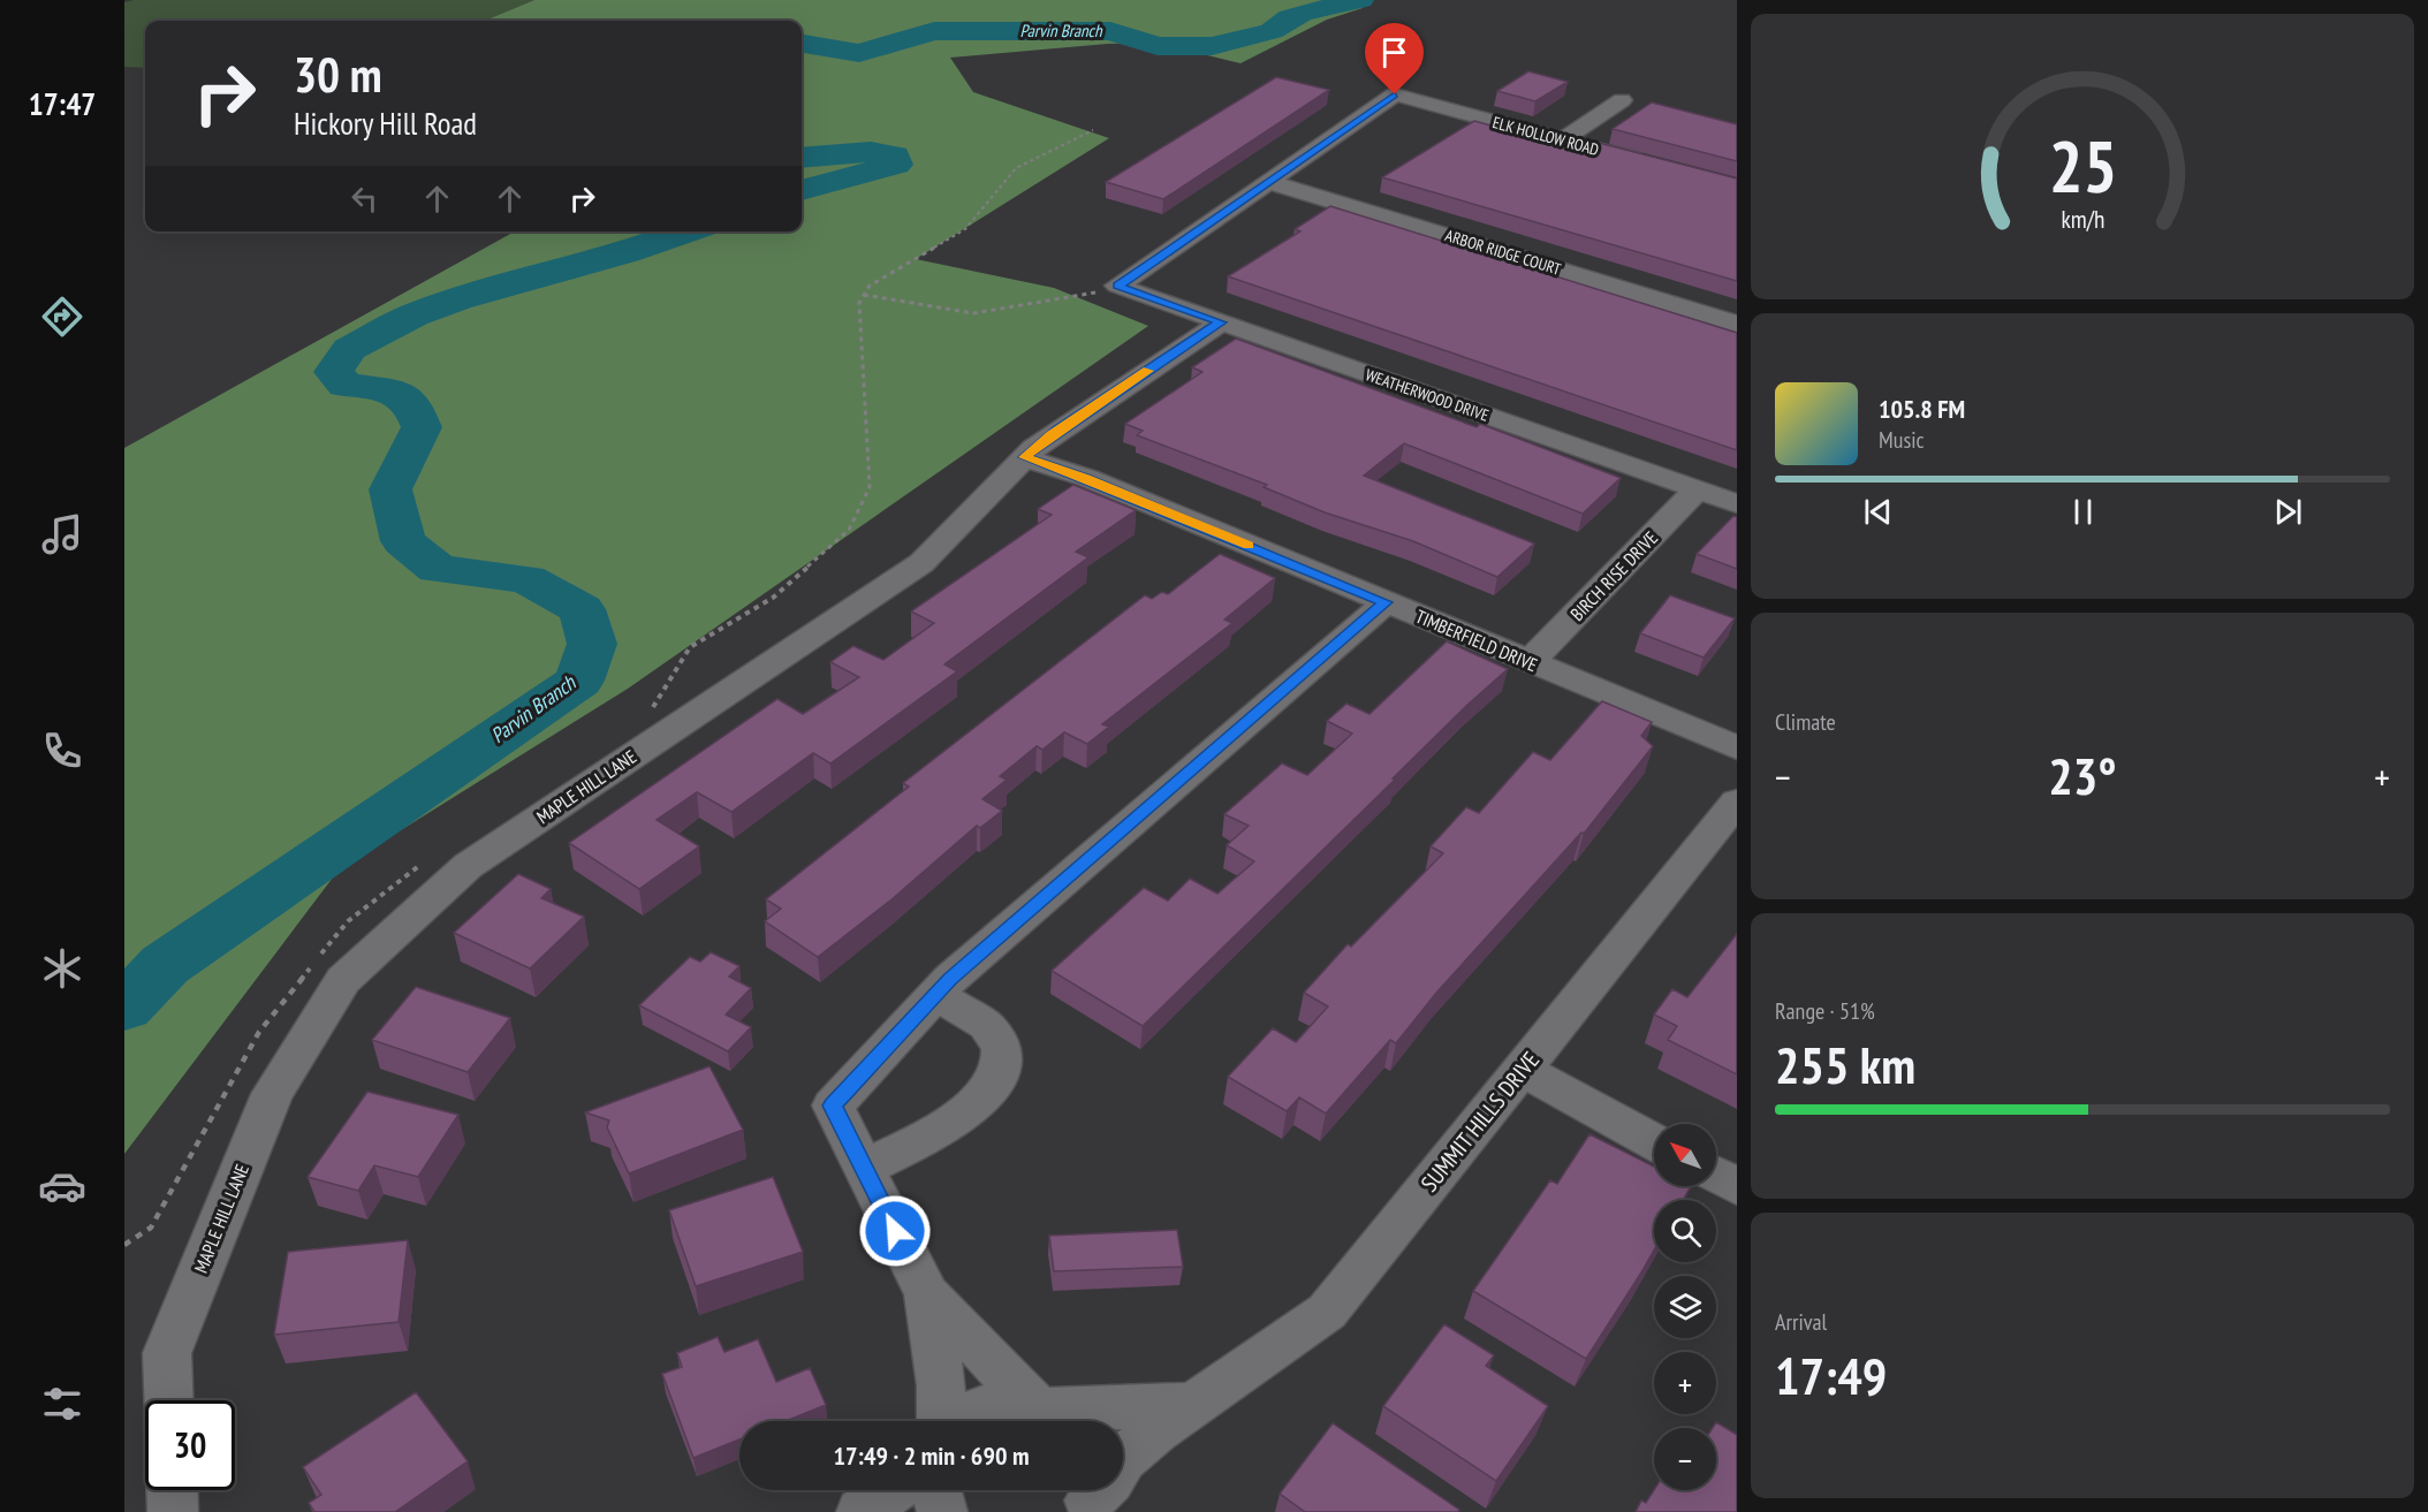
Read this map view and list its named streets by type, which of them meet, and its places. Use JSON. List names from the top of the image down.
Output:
{
  "streets": {
    "street": [
      "ELK HOLLOW ROAD",
      "ARBOR RIDGE COURT",
      "WEATHERWOOD DRIVE",
      "BIRCH RISE DRIVE",
      "TIMBERFIELD DRIVE",
      "MAPLE HILL LANE",
      "SUMMIT HILLS DRIVE"
    ]
  },
  "crossings": [
    ["ELK HOLLOW ROAD", "ARBOR RIDGE COURT"],
    ["WEATHERWOOD DRIVE", "BIRCH RISE DRIVE"],
    ["WEATHERWOOD DRIVE", "MAPLE HILL LANE"],
    ["BIRCH RISE DRIVE", "TIMBERFIELD DRIVE"],
    ["TIMBERFIELD DRIVE", "MAPLE HILL LANE"]
  ],
  "water": ["Parvin Branch"],
  "north": "top left",
  "page": {
    "tabs": "17:47",
    "turn": ["30 m", "Hickory Hill Road"],
    "song": ["105.8 FM", "Music"],
    "tile": [
      "Climate",
      ["Range · 51%", "255 km"],
      ["Arrival", "17:49"]
    ],
    "heat": ["−", "23°", "+"],
    "map_buttons": ["+", "−"],
    "limit": "30",
    "trip": "17:49 · 2 min · 690 m",
    "gauge": ["25", "km/h"]
  }
}
